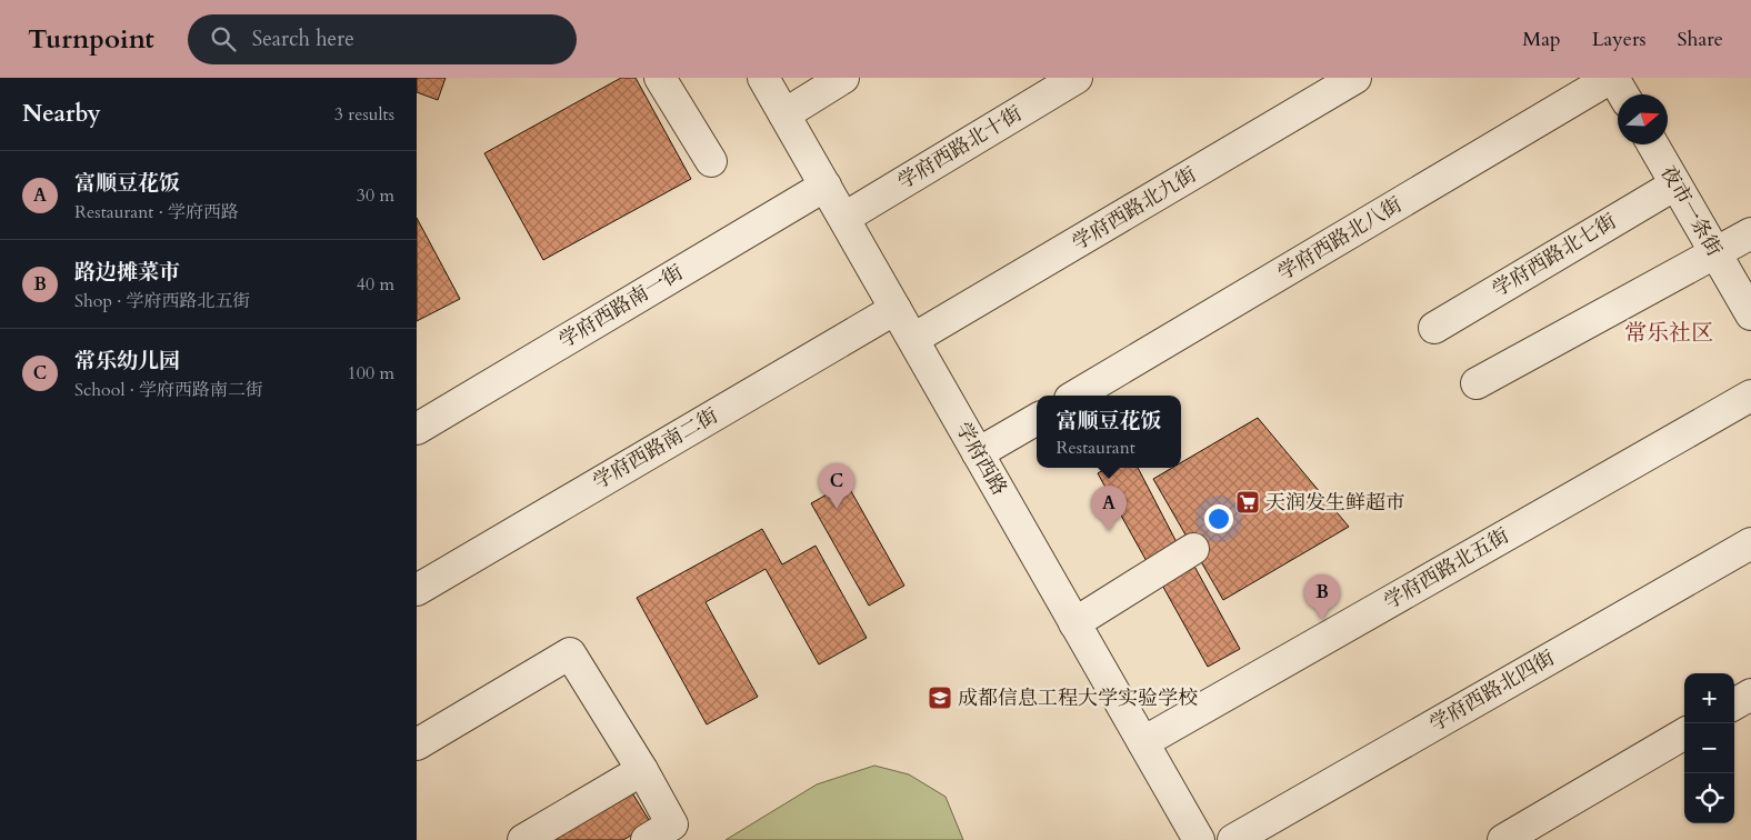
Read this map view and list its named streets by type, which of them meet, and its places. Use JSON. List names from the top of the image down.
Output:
{
  "streets": {
    "street": [
      "学府西路北十街",
      "学府西路北九街",
      "夜市一条街",
      "学府西路北八街",
      "学府西路北七街",
      "学府西路南一街",
      "学府西路南二街",
      "学府西路",
      "学府西路北五街",
      "学府西路北四街"
    ]
  },
  "crossings": [
    ["学府西路北十街", "学府西路"],
    ["学府西路北九街", "学府西路"],
    ["夜市一条街", "学府西路北七街"],
    ["学府西路南一街", "学府西路"],
    ["学府西路南二街", "学府西路"],
    ["学府西路", "学府西路北五街"]
  ],
  "districts": ["常乐社区"],
  "places": {
    "supermarket": ["天润发生鲜超市"],
    "school or university": ["成都信息工程大学实验学校"]
  },
  "north": "right",
  "page": {
    "header": "Turnpoint",
    "search": "Search here",
    "nav": ["Map", "Layers", "Share"],
    "heading": ["Nearby", "3 results"],
    "list": [
      {
        "mark": "A",
        "name": "富顺豆花饭",
        "note": "Restaurant · 学府西路",
        "value": "30 m"
      },
      {
        "mark": "B",
        "name": "路边摊菜市",
        "note": "Shop · 学府西路北五街",
        "value": "40 m"
      },
      {
        "mark": "C",
        "name": "常乐幼儿园",
        "note": "School · 学府西路南二街",
        "value": "100 m"
      }
    ],
    "popup": ["富顺豆花饭", "Restaurant"],
    "pins": ["C", "A", "B"],
    "map_buttons": ["+", "−"]
  }
}
